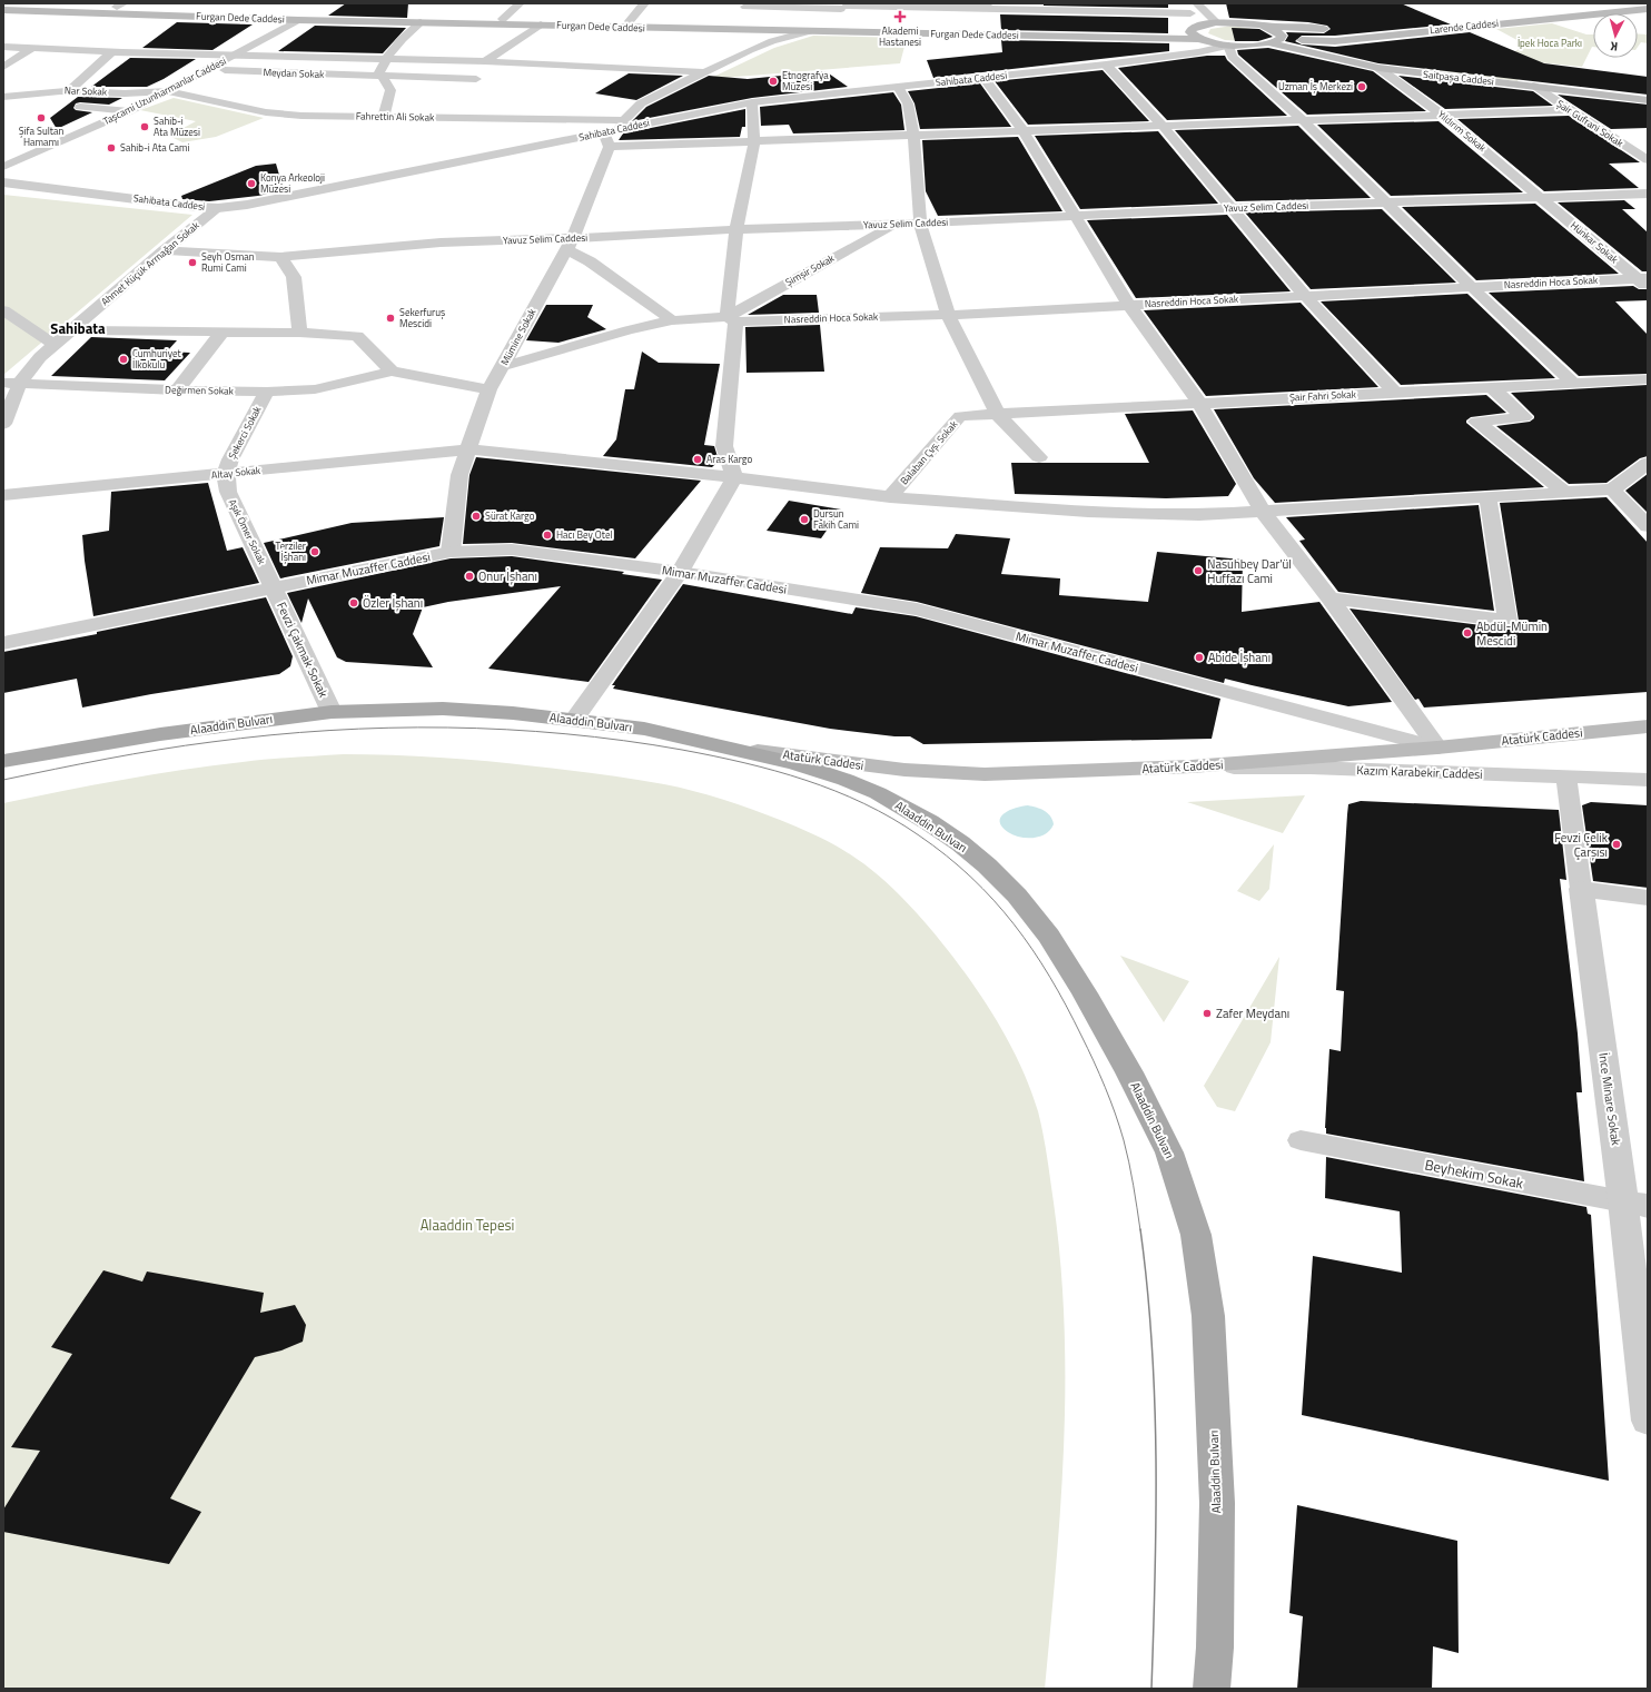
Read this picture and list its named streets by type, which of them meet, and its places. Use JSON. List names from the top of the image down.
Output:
{
  "streets": {
    "main road": [
      "Furgan Dede Caddesi",
      "Larende Caddesi",
      "Saitpaşa Caddesi",
      "Taşcami Uzunharmanlar Caddesi",
      "Alaaddin Bulvarı",
      "Atatürk Caddesi"
    ],
    "street": [
      "Meydan Sokak",
      "Sahibata Caddesi",
      "Nar Sokak",
      "Fahrettin Ali Sokak",
      "Şair Gufrani Sokak",
      "Yıldırım Sokak",
      "Yavuz Selim Caddesi",
      "Hünkar Sokak",
      "Ahmet Küçük Armağan Sokak",
      "Şimşir Sokak",
      "Nasreddin Hoca Sokak",
      "Mümine Sokak",
      "Değirmen Sokak",
      "Şair Fahri Sokak",
      "Şekerci Sokak",
      "Balaban Çvş. Sokak",
      "Altay Sokak",
      "Aşık Ömer Sokak",
      "Mimar Muzaffer Caddesi",
      "Fevzi Çakmak Sokak",
      "Kazım Karabekir Caddesi",
      "İnce Minare Sokak",
      "Beyhekim Sokak"
    ]
  },
  "crossings": [
    ["Furgan Dede Caddesi", "Larende Caddesi"],
    ["Furgan Dede Caddesi", "Saitpaşa Caddesi"],
    ["Furgan Dede Caddesi", "Sahibata Caddesi"],
    ["Furgan Dede Caddesi", "Taşcami Uzunharmanlar Caddesi"],
    ["Larende Caddesi", "Saitpaşa Caddesi"],
    ["Meydan Sokak", "Taşcami Uzunharmanlar Caddesi"],
    ["Saitpaşa Caddesi", "Şair Gufrani Sokak"],
    ["Saitpaşa Caddesi", "Yıldırım Sokak"],
    ["Sahibata Caddesi", "Fahrettin Ali Sokak"],
    ["Sahibata Caddesi", "Ahmet Küçük Armağan Sokak"],
    ["Nar Sokak", "Taşcami Uzunharmanlar Caddesi"],
    ["Nar Sokak", "Fahrettin Ali Sokak"],
    ["Taşcami Uzunharmanlar Caddesi", "Fahrettin Ali Sokak"],
    ["Yıldırım Sokak", "Yavuz Selim Caddesi"],
    ["Yıldırım Sokak", "Hünkar Sokak"],
    ["Yavuz Selim Caddesi", "Hünkar Sokak"],
    ["Yavuz Selim Caddesi", "Ahmet Küçük Armağan Sokak"],
    ["Yavuz Selim Caddesi", "Şimşir Sokak"],
    ["Yavuz Selim Caddesi", "Mümine Sokak"],
    ["Hünkar Sokak", "Nasreddin Hoca Sokak"],
    ["Ahmet Küçük Armağan Sokak", "Değirmen Sokak"],
    ["Şimşir Sokak", "Nasreddin Hoca Sokak"],
    ["Nasreddin Hoca Sokak", "Mümine Sokak"],
    ["Mümine Sokak", "Altay Sokak"],
    ["Mümine Sokak", "Mimar Muzaffer Caddesi"],
    ["Değirmen Sokak", "Şekerci Sokak"],
    ["Şair Fahri Sokak", "Balaban Çvş. Sokak"],
    ["Şekerci Sokak", "Altay Sokak"],
    ["Şekerci Sokak", "Aşık Ömer Sokak"],
    ["Balaban Çvş. Sokak", "Altay Sokak"],
    ["Altay Sokak", "Aşık Ömer Sokak"],
    ["Aşık Ömer Sokak", "Mimar Muzaffer Caddesi"],
    ["Aşık Ömer Sokak", "Fevzi Çakmak Sokak"],
    ["Mimar Muzaffer Caddesi", "Fevzi Çakmak Sokak"],
    ["Mimar Muzaffer Caddesi", "Atatürk Caddesi"],
    ["Fevzi Çakmak Sokak", "Alaaddin Bulvarı"],
    ["Alaaddin Bulvarı", "Atatürk Caddesi"],
    ["Atatürk Caddesi", "Kazım Karabekir Caddesi"],
    ["Kazım Karabekir Caddesi", "İnce Minare Sokak"],
    ["İnce Minare Sokak", "Beyhekim Sokak"]
  ],
  "districts": ["Sahibata"],
  "parks": ["İpek Hoca Parkı", "Alaaddin Tepesi"],
  "places": {
    "health": ["Akademi Hastanesi"],
    "other": [
      "Etnografya Müzesi",
      "Uzman İş Merkezi",
      "Şifa Sultan Hamamı",
      "Sahib-i Ata Müzesi",
      "Sahib-i Ata Cami",
      "Konya Arkeoloji Müzesi",
      "Şeyh Osman Rumi Cami",
      "Şekerfuruş Mescidi",
      "Cumhuriyet İlkokulu",
      "Aras Kargo",
      "Sürat Kargo",
      "Dursun Fakih Cami",
      "Hacı Bey Otel",
      "Terziler İşhanı",
      "Nasuhbey Dar'ül Huffazı Cami",
      "Onur İşhanı",
      "Özler İşhanı",
      "Abdül-Mümin Mescidi",
      "Abide İşhanı",
      "Fevzi Çelik Çarşısı",
      "Zafer Meydanı"
    ]
  },
  "north": "bottom"
}
